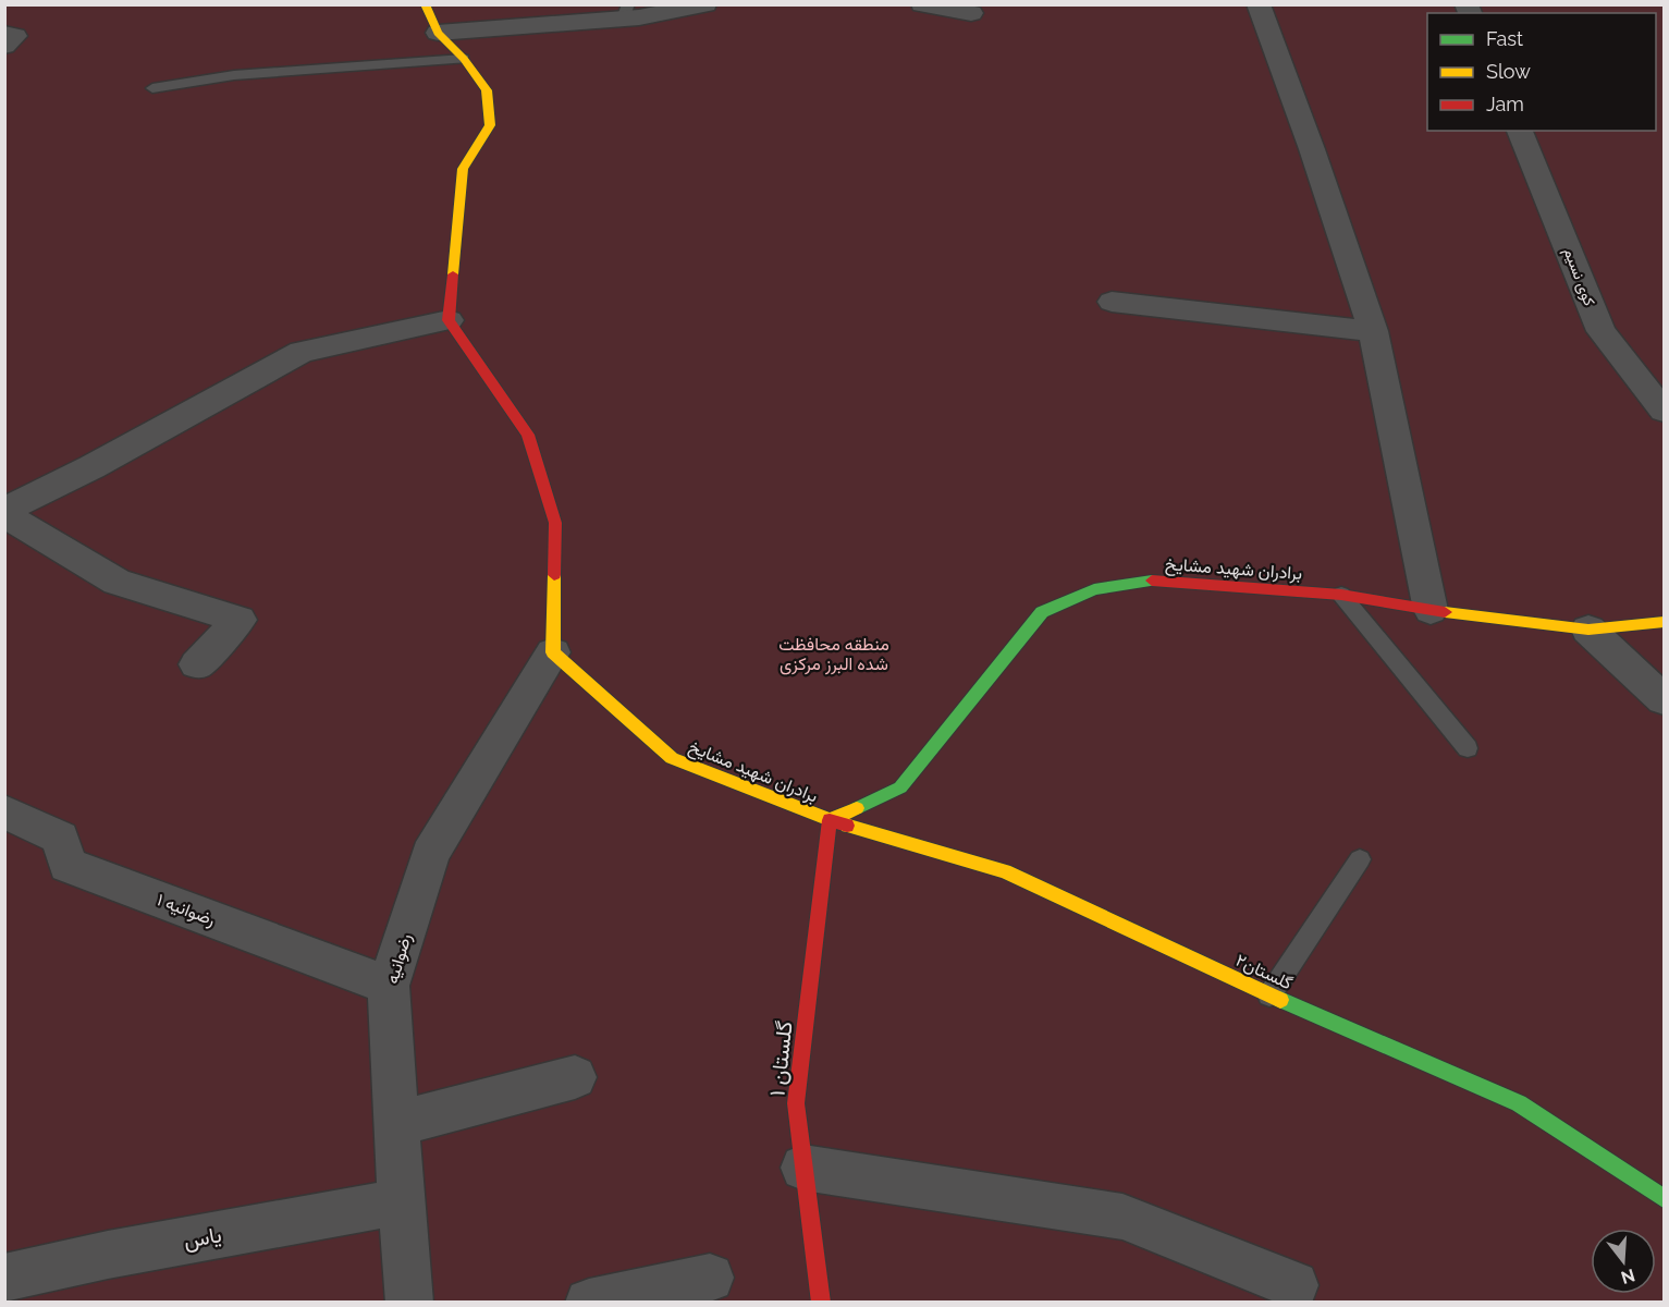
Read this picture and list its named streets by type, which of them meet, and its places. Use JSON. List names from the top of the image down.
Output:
{
  "streets": {
    "street": [
      "کوی نسیم",
      "برادران شهید مشایخ",
      "رضوانیه ۱",
      "رضوانیه",
      "گلستان۲",
      "گلستان ۱",
      "یاس"
    ]
  },
  "crossings": [
    ["برادران شهید مشایخ", "رضوانیه"],
    ["برادران شهید مشایخ", "گلستان۲"],
    ["برادران شهید مشایخ", "گلستان ۱"],
    ["رضوانیه ۱", "رضوانیه"],
    ["رضوانیه", "یاس"],
    ["گلستان۲", "گلستان ۱"]
  ],
  "parks": ["منطقه محافظت شده البرز مرکزی"],
  "legend": ["Fast", "Slow", "Jam"],
  "north": "bottom"
}
